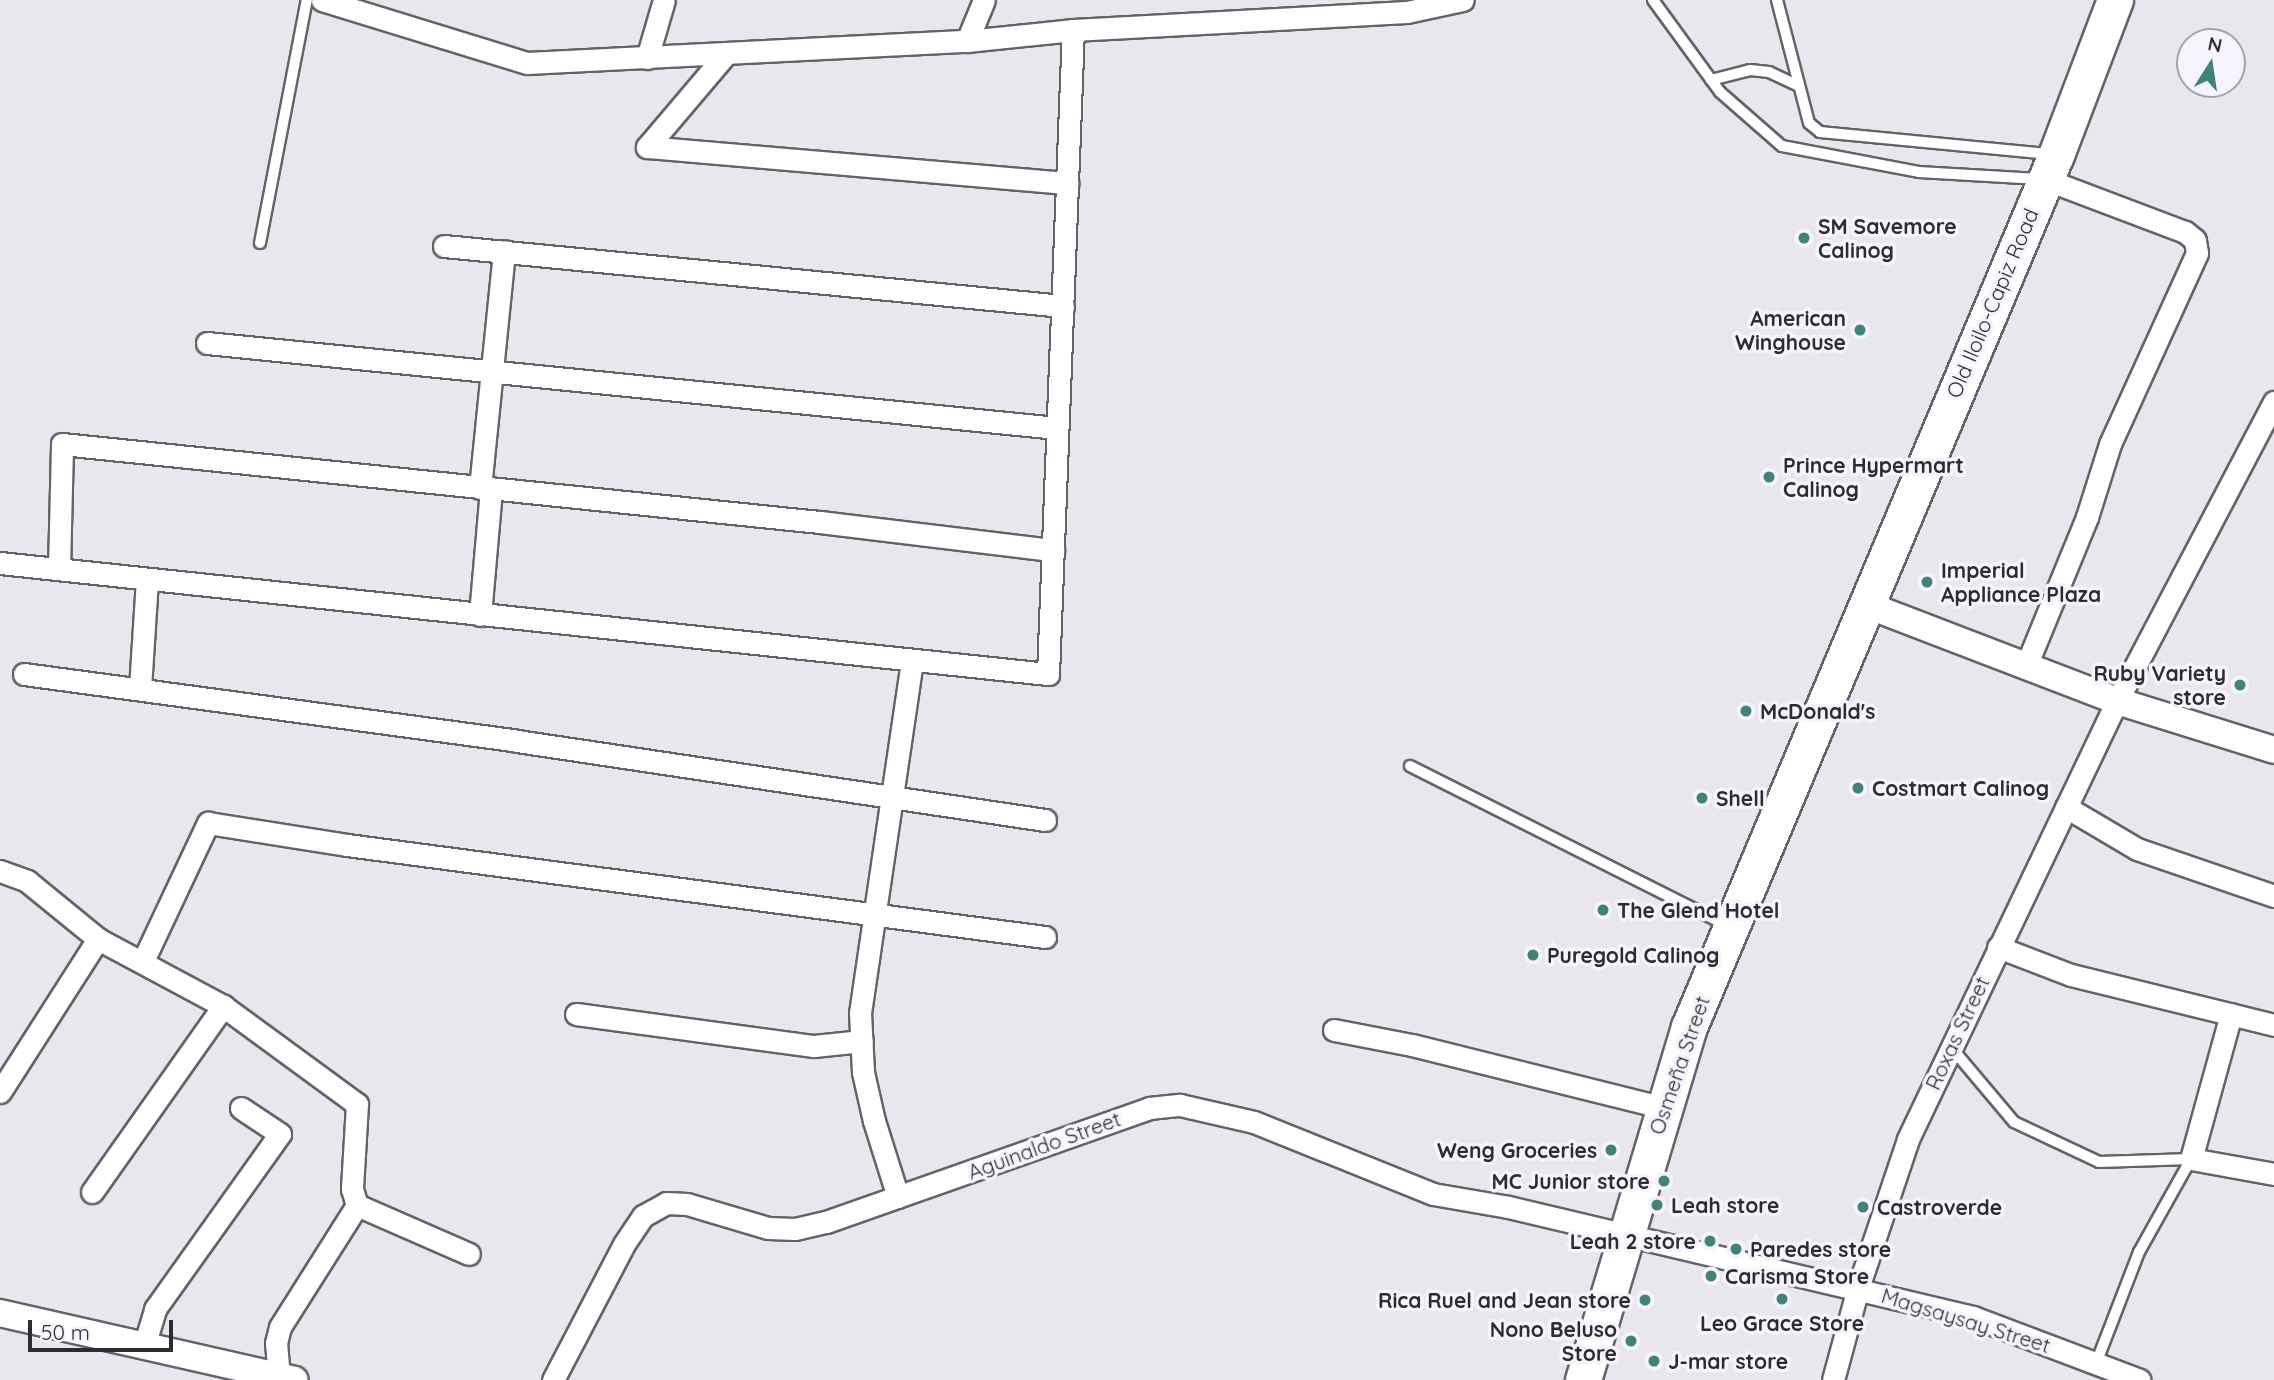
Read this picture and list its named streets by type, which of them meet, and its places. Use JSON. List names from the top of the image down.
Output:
{
  "streets": {
    "main road": ["Old Iloilo-Capiz Road", "Osmeña Street"],
    "street": ["Roxas Street", "Aguinaldo Street", "Magsaysay Street"]
  },
  "crossings": [
    ["Old Iloilo-Capiz Road", "Osmeña Street"],
    ["Roxas Street", "Magsaysay Street"],
    ["Osmeña Street", "Aguinaldo Street"],
    ["Osmeña Street", "Magsaysay Street"],
    ["Aguinaldo Street", "Magsaysay Street"]
  ],
  "places": [
    "SM Savemore Calinog",
    "American Winghouse",
    "Prince Hypermart Calinog",
    "Imperial Appliance Plaza",
    "Ruby Variety store",
    "McDonald's",
    "Costmart Calinog",
    "Shell",
    "The Glend Hotel",
    "Puregold Calinog",
    "Weng Groceries",
    "MC Junior store",
    "Leah store",
    "Castroverde",
    "Leah 2 store",
    "Paredes store",
    "Carisma Store",
    "Leo Grace Store",
    "Rica Ruel and Jean store",
    "Nono Beluso Store",
    "J-mar store"
  ],
  "scale_bar": "50 m",
  "north": "top"
}
